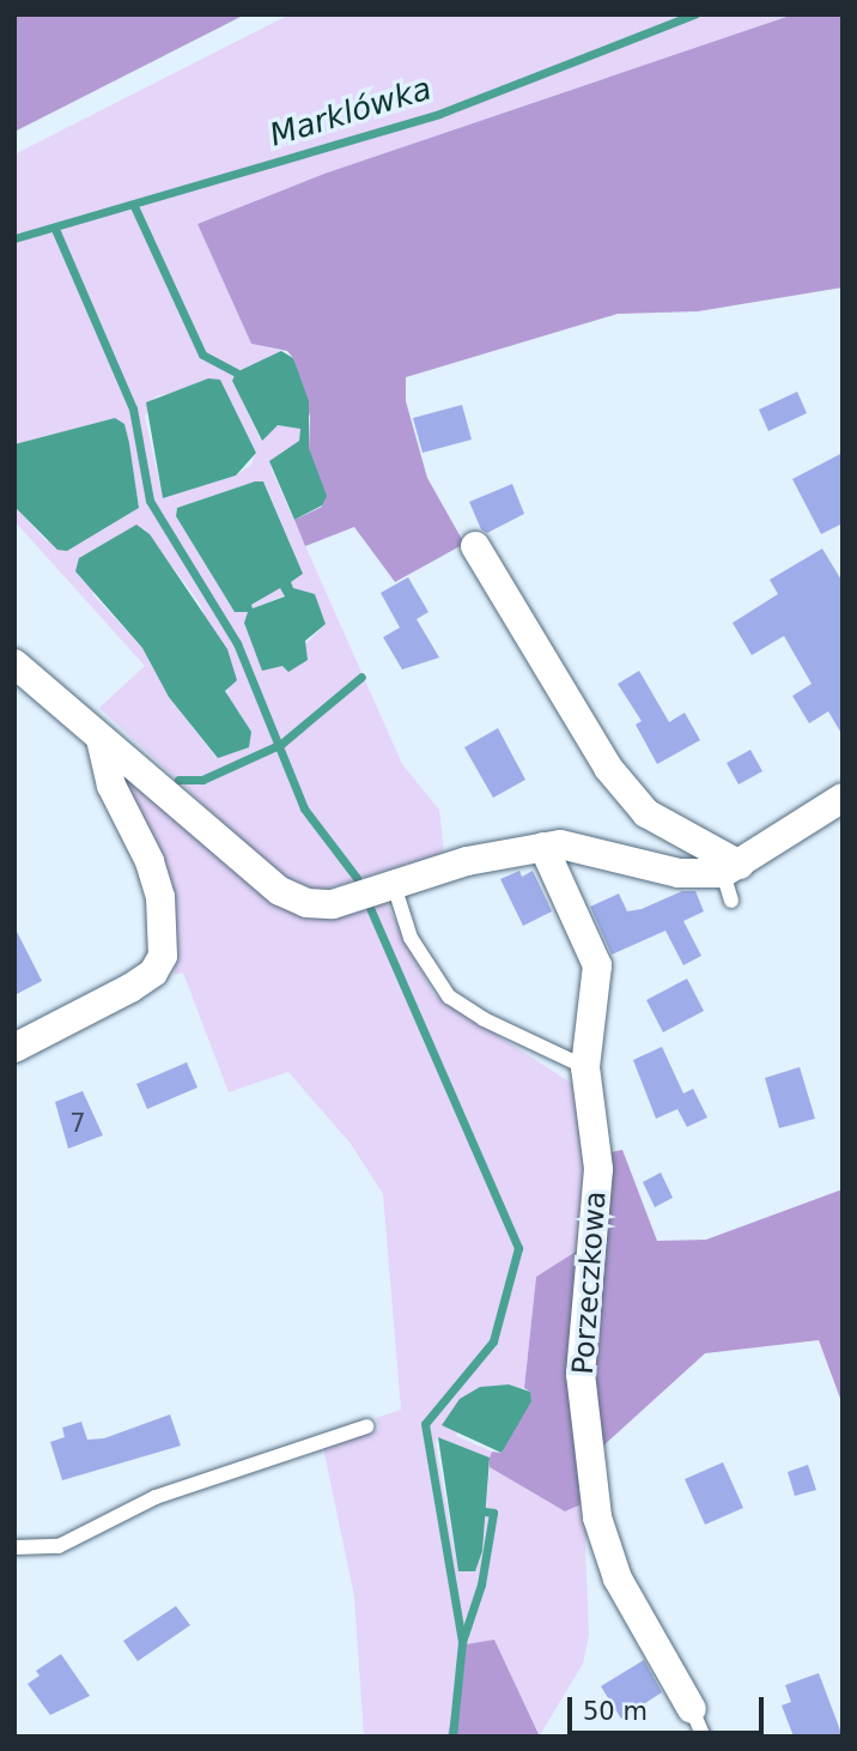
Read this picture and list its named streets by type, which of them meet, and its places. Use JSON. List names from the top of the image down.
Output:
{
  "streets": {
    "street": ["Porzeczkowa"]
  },
  "water": ["Marklówka"],
  "house_numbers": ["7"],
  "scale_bar": "50 m"
}
